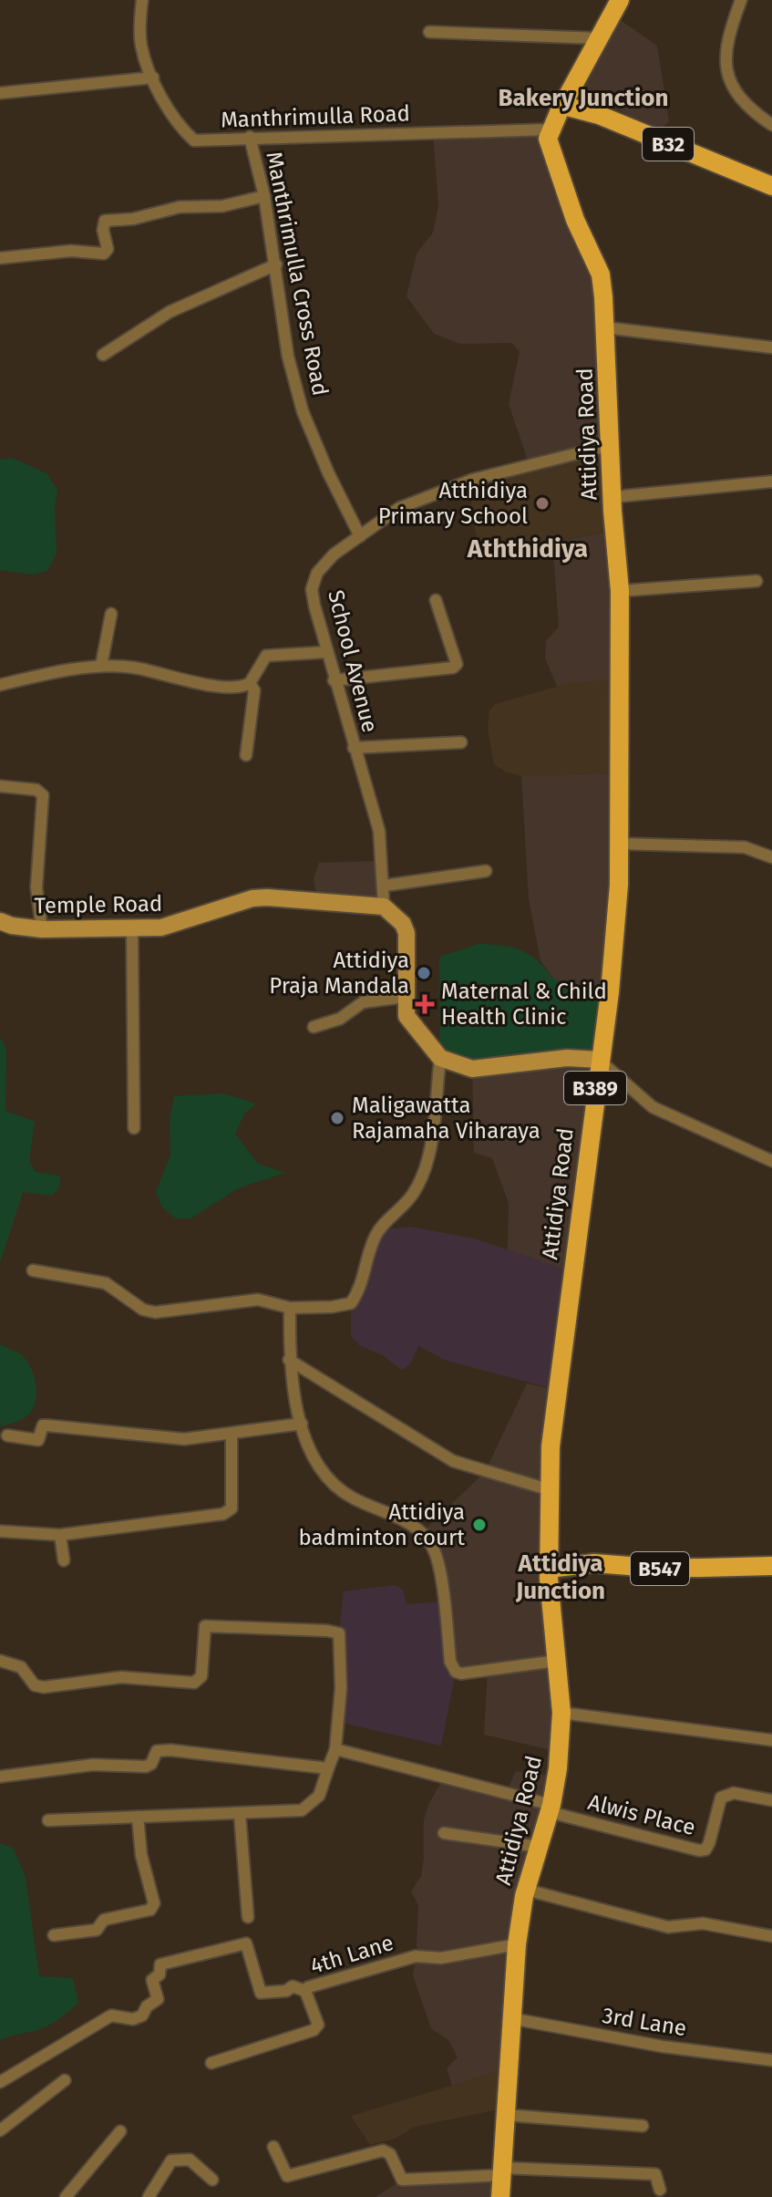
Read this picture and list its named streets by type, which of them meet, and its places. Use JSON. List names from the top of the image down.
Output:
{
  "streets": {
    "main road": [
      "B32",
      "Attidiya Road",
      "B389",
      "B547"
    ],
    "street": [
      "Manthrimulla Road",
      "Manthrimulla Cross Road",
      "School Avenue",
      "Temple Road",
      "Alwis Place",
      "4th Lane",
      "3rd Lane"
    ]
  },
  "crossings": [
    ["Manthrimulla Road", "Manthrimulla Cross Road"],
    ["Manthrimulla Road", "Attidiya Road"],
    ["Manthrimulla Cross Road", "School Avenue"],
    ["Attidiya Road", "School Avenue"],
    ["Attidiya Road", "B547"],
    ["Attidiya Road", "Alwis Place"],
    ["Attidiya Road", "4th Lane"],
    ["Attidiya Road", "3rd Lane"],
    ["School Avenue", "Temple Road"]
  ],
  "districts": ["Bakery Junction", "Aththidiya", "Attidiya Junction"],
  "places": {
    "other": [
      "Atthidiya Primary School",
      "Attidiya Praja Mandala",
      "Maligawatta Rajamaha Viharaya",
      "Attidiya badminton court"
    ],
    "health": ["Maternal & Child Health Clinic"]
  }
}
